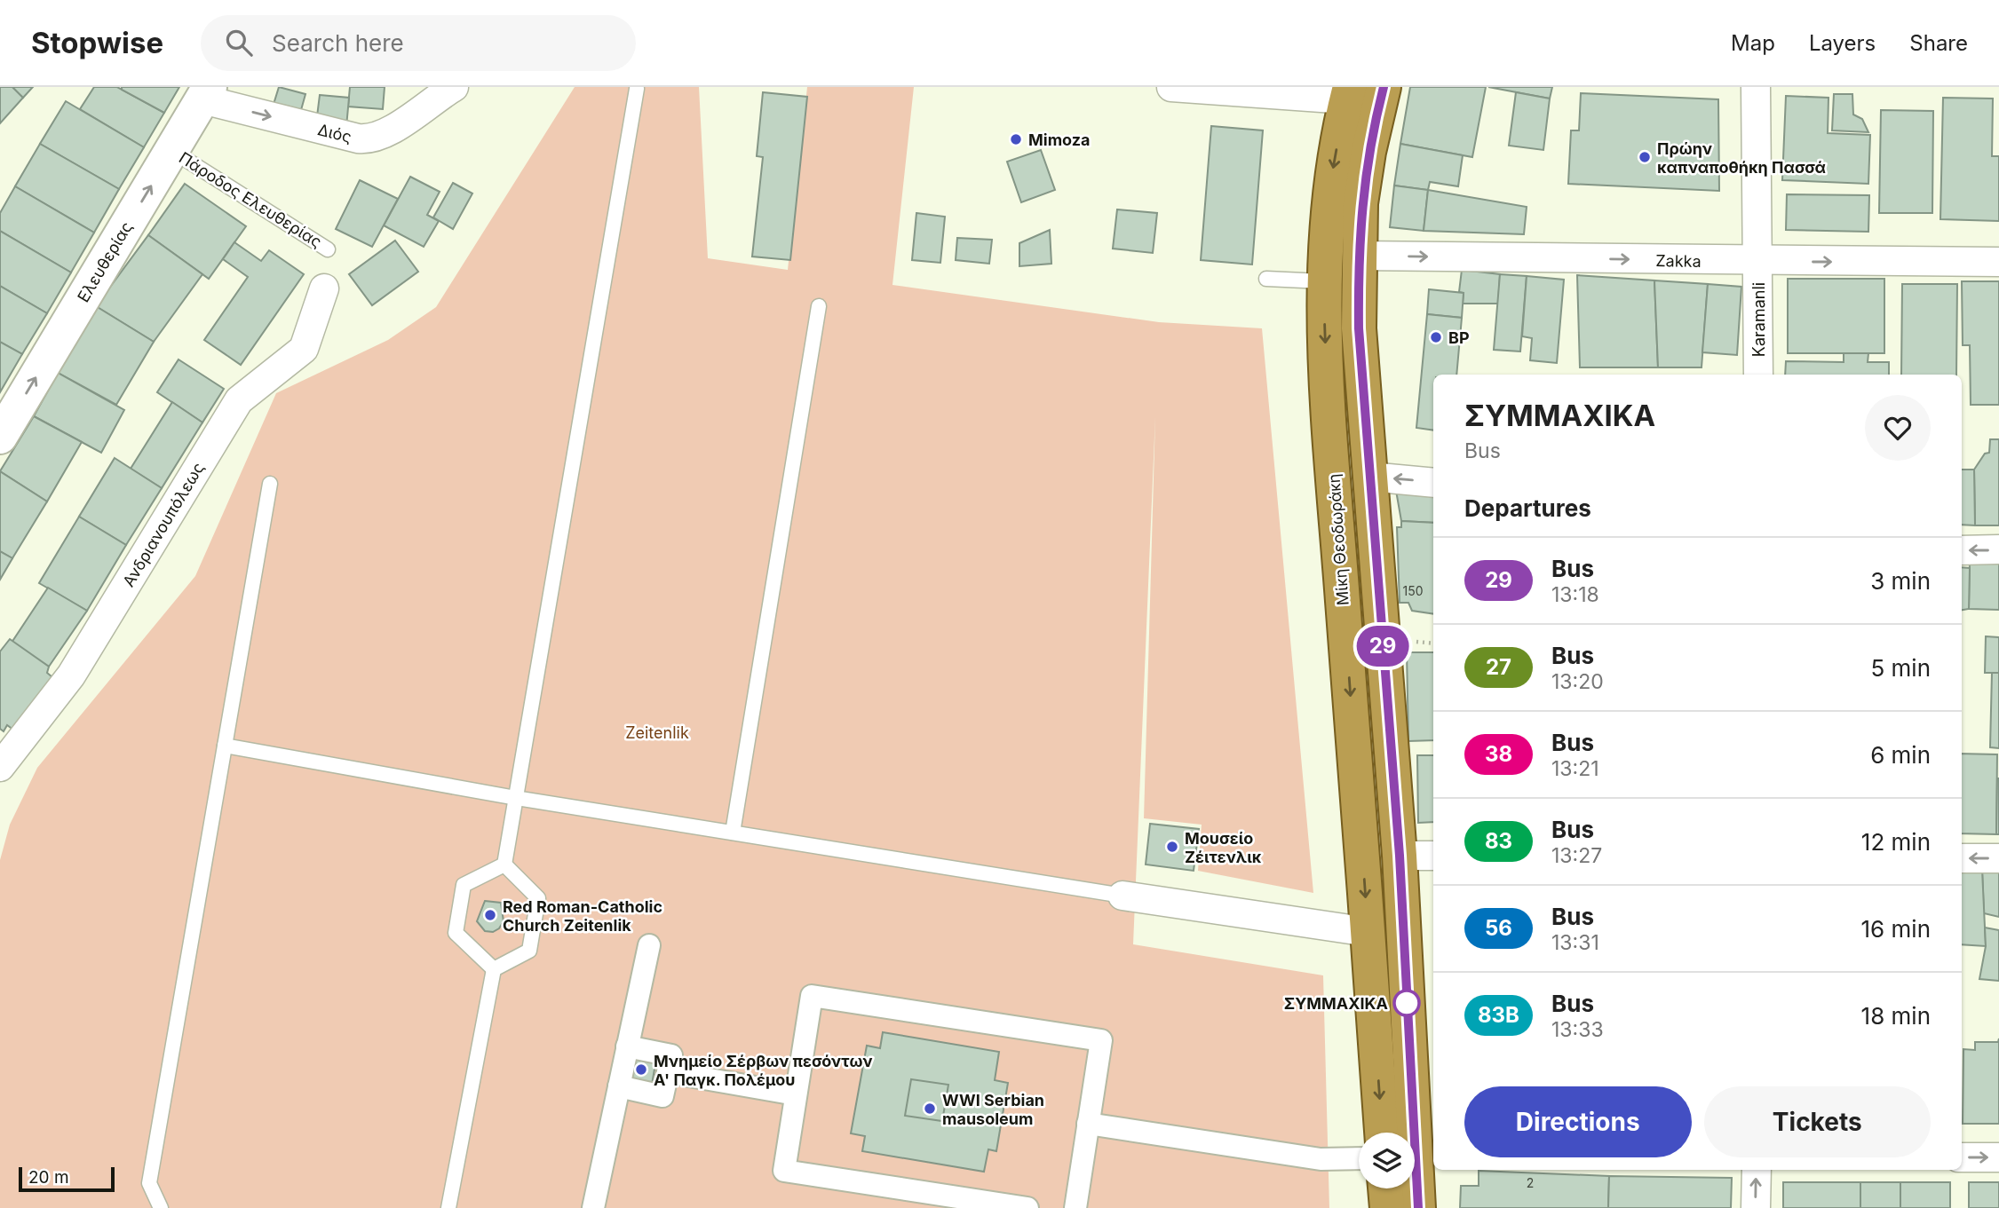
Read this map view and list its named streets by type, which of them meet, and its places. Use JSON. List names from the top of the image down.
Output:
{
  "streets": {
    "highway": ["Μίκη Θεοδωράκη"],
    "street": [
      "Διός",
      "Zakka",
      "Ελευθερίας",
      "Karamanli",
      "Ανδριανουπόλεως"
    ],
    "lane": ["Πάροδος Ελευθερίας"]
  },
  "crossings": [
    ["Διός", "Ελευθερίας"],
    ["Πάροδος Ελευθερίας", "Ελευθερίας"],
    ["Zakka", "Karamanli"]
  ],
  "one_way": ["Διός", "Zakka", "Ελευθερίας"],
  "parks": ["Zeitenlik"],
  "places": [
    "Mimoza",
    "Πρώην καπναποθήκη Πασσά",
    "BP",
    "Μουσείο Ζέιτενλικ",
    "Red Roman-Catholic Church Zeitenlik",
    "ΣΥΜΜΑΧΙΚΑ",
    "Μνημείο Σέρβων πεσόντων Α' Παγκ. Πολέμου",
    "WWI Serbian mausoleum"
  ],
  "lines": ["bus line 29"],
  "house_numbers": ["150", "2"],
  "scale_bar": "20 m",
  "page": {
    "header": "Stopwise",
    "search": "Search here",
    "nav": ["Map", "Layers", "Share"],
    "on_map": "29",
    "heading": [
      ["ΣΥΜΜΑΧΙΚΑ", "Bus"],
      "Departures"
    ],
    "list": [
      {
        "mark": "29",
        "name": "Bus",
        "note": "13:18",
        "value": "3 min"
      },
      {
        "mark": "27",
        "name": "Bus",
        "note": "13:20",
        "value": "5 min"
      },
      {
        "mark": "38",
        "name": "Bus",
        "note": "13:21",
        "value": "6 min"
      },
      {
        "mark": "83",
        "name": "Bus",
        "note": "13:27",
        "value": "12 min"
      },
      {
        "mark": "56",
        "name": "Bus",
        "note": "13:31",
        "value": "16 min"
      },
      {
        "mark": "83Β",
        "name": "Bus",
        "note": "13:33",
        "value": "18 min"
      }
    ],
    "buttons": ["Directions", "Tickets"],
    "scale": "20 m"
  }
}
